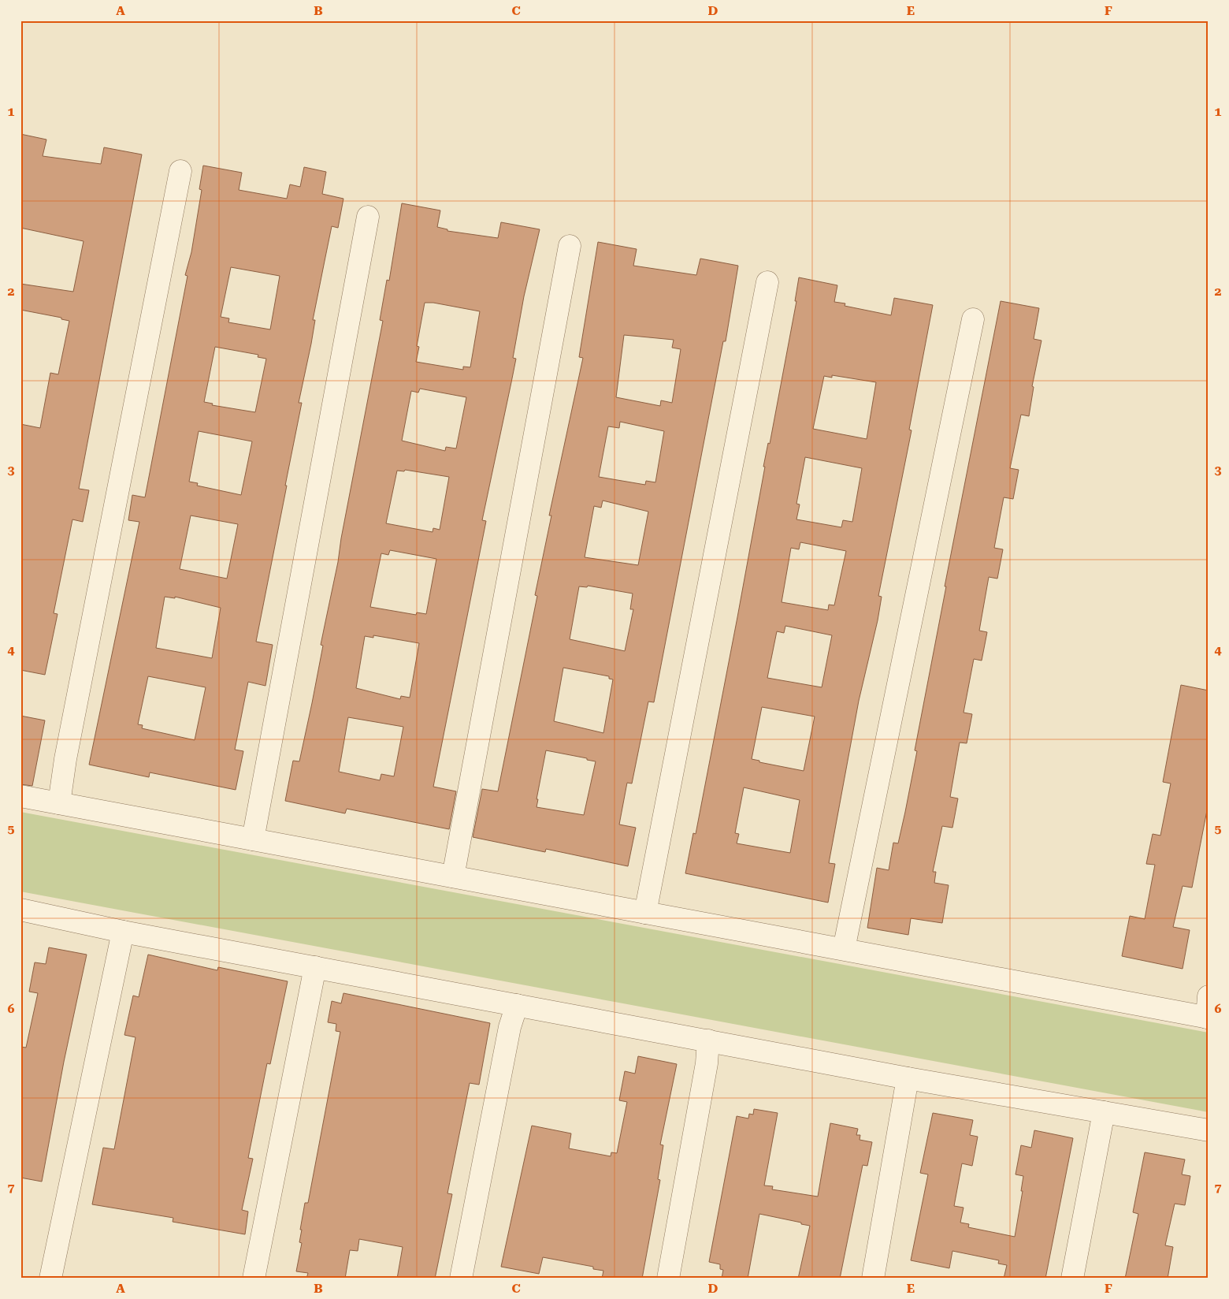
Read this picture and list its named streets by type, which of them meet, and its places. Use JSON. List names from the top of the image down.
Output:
{
  "grid": {
    "columns": [
      "A",
      "B",
      "C",
      "D",
      "E",
      "F"
    ],
    "rows": [
      "1",
      "2",
      "3",
      "4",
      "5",
      "6",
      "7"
    ]
  }
}
